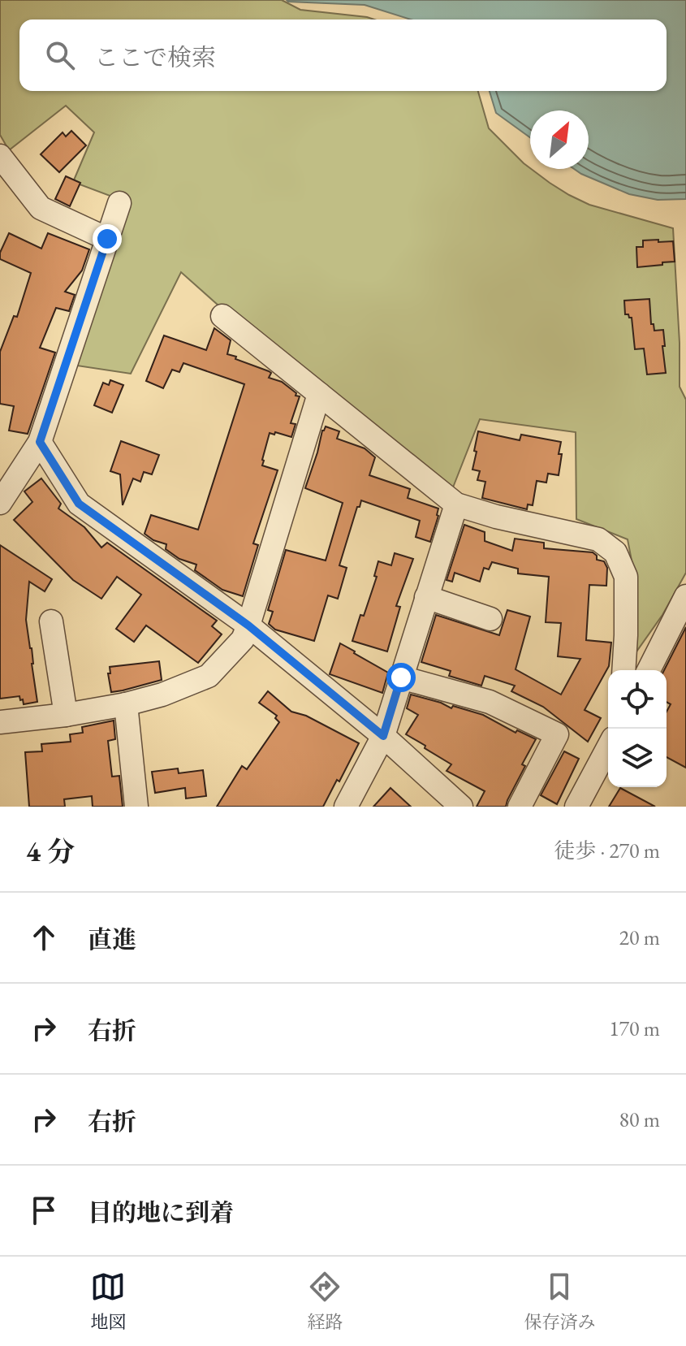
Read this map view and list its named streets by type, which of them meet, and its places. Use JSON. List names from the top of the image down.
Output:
{
  "north": "top right",
  "page": {
    "search": "ここで検索",
    "heading": ["4 分", "徒歩 · 270 m"],
    "list": [
      ["直進", "20 m"],
      ["右折", "170 m"],
      ["右折", "80 m"],
      "目的地に到着"
    ],
    "nav": ["地図", "経路", "保存済み"]
  }
}
